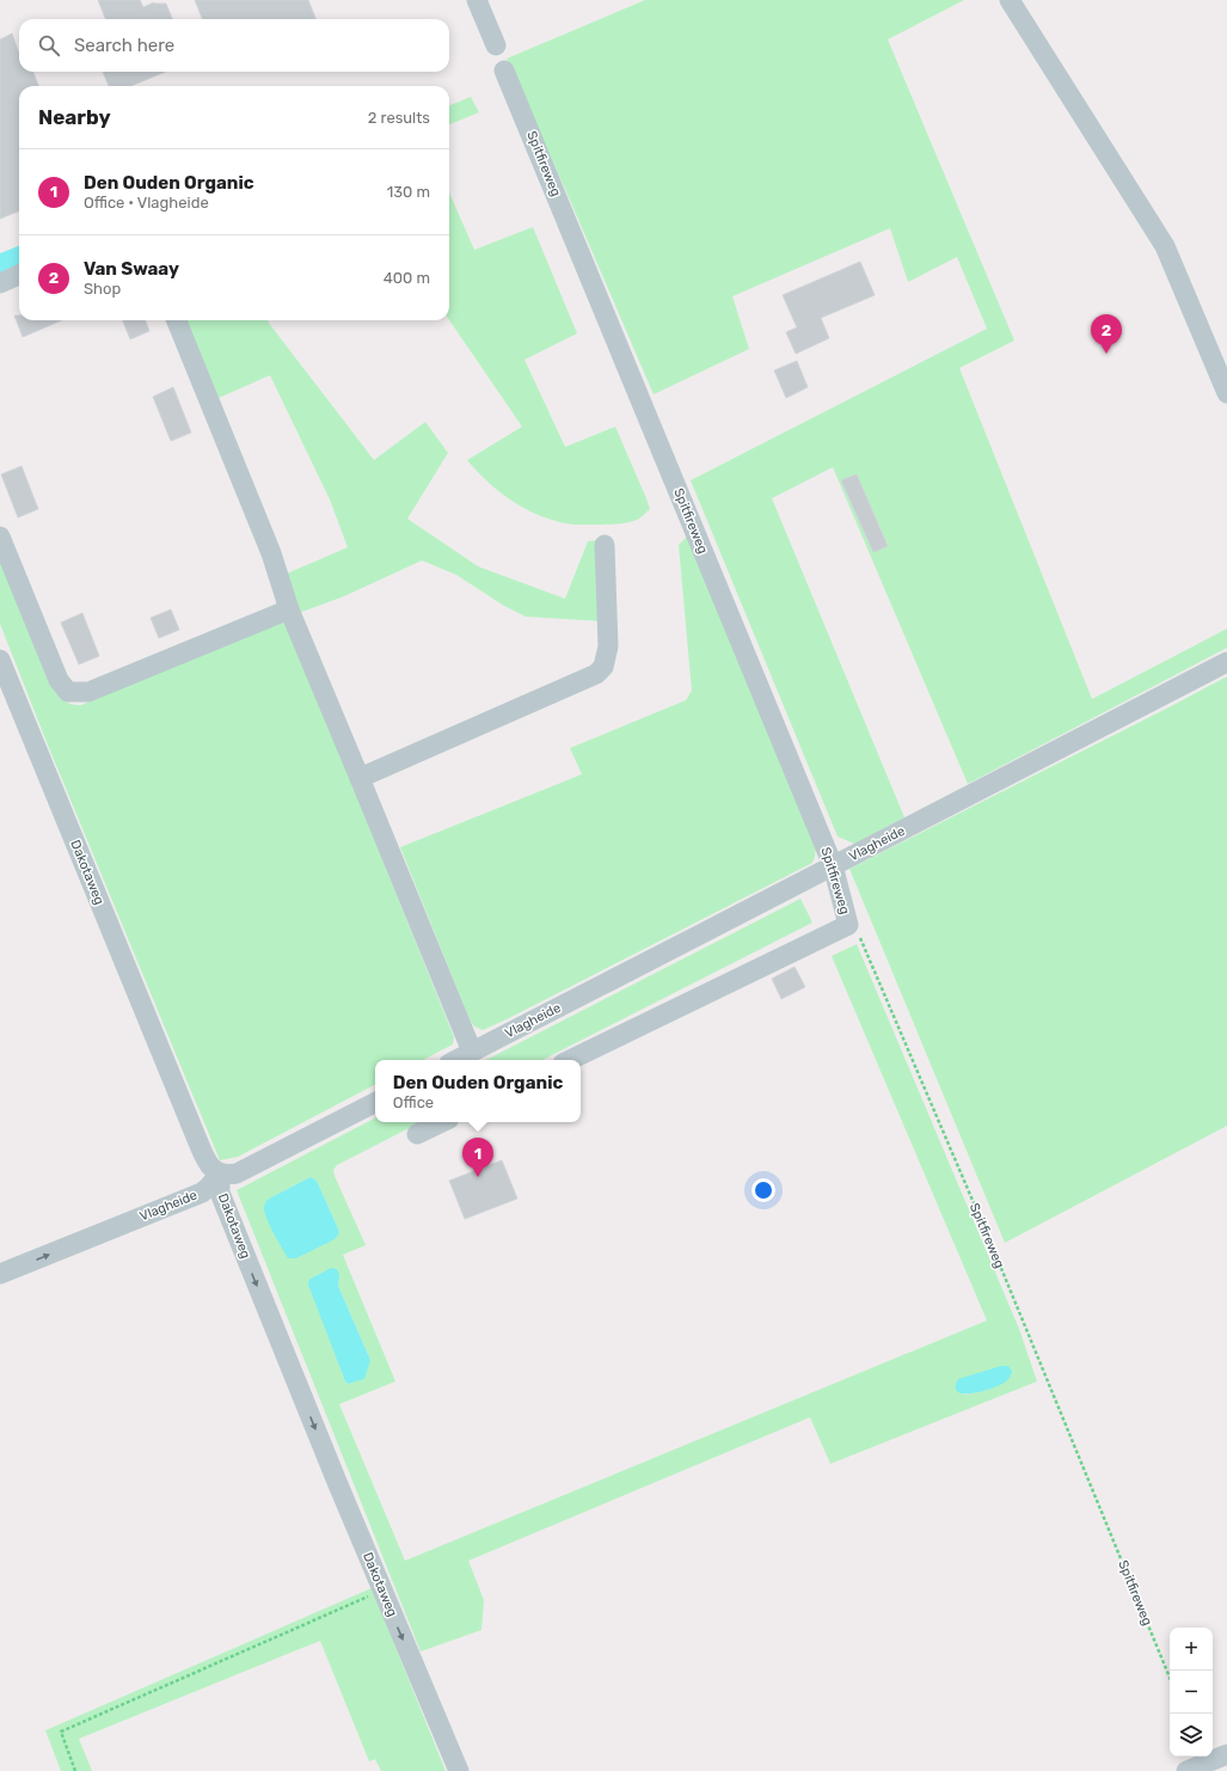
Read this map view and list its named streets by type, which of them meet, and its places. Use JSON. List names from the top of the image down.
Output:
{
  "streets": {
    "street": ["Spitfireweg", "Vlagheide", "Dakotaweg"]
  },
  "crossings": [
    ["Spitfireweg", "Vlagheide"],
    ["Vlagheide", "Dakotaweg"]
  ],
  "one_way": ["Dakotaweg"],
  "page": {
    "search": "Search here",
    "heading": ["Nearby", "2 results"],
    "list": [
      {
        "mark": "1",
        "name": "Den Ouden Organic",
        "note": "Office · Vlagheide",
        "value": "130 m"
      },
      {
        "mark": "2",
        "name": "Van Swaay",
        "note": "Shop",
        "value": "400 m"
      }
    ],
    "pins": ["2", "1"],
    "popup": ["Den Ouden Organic", "Office"],
    "map_buttons": ["+", "−"]
  }
}
